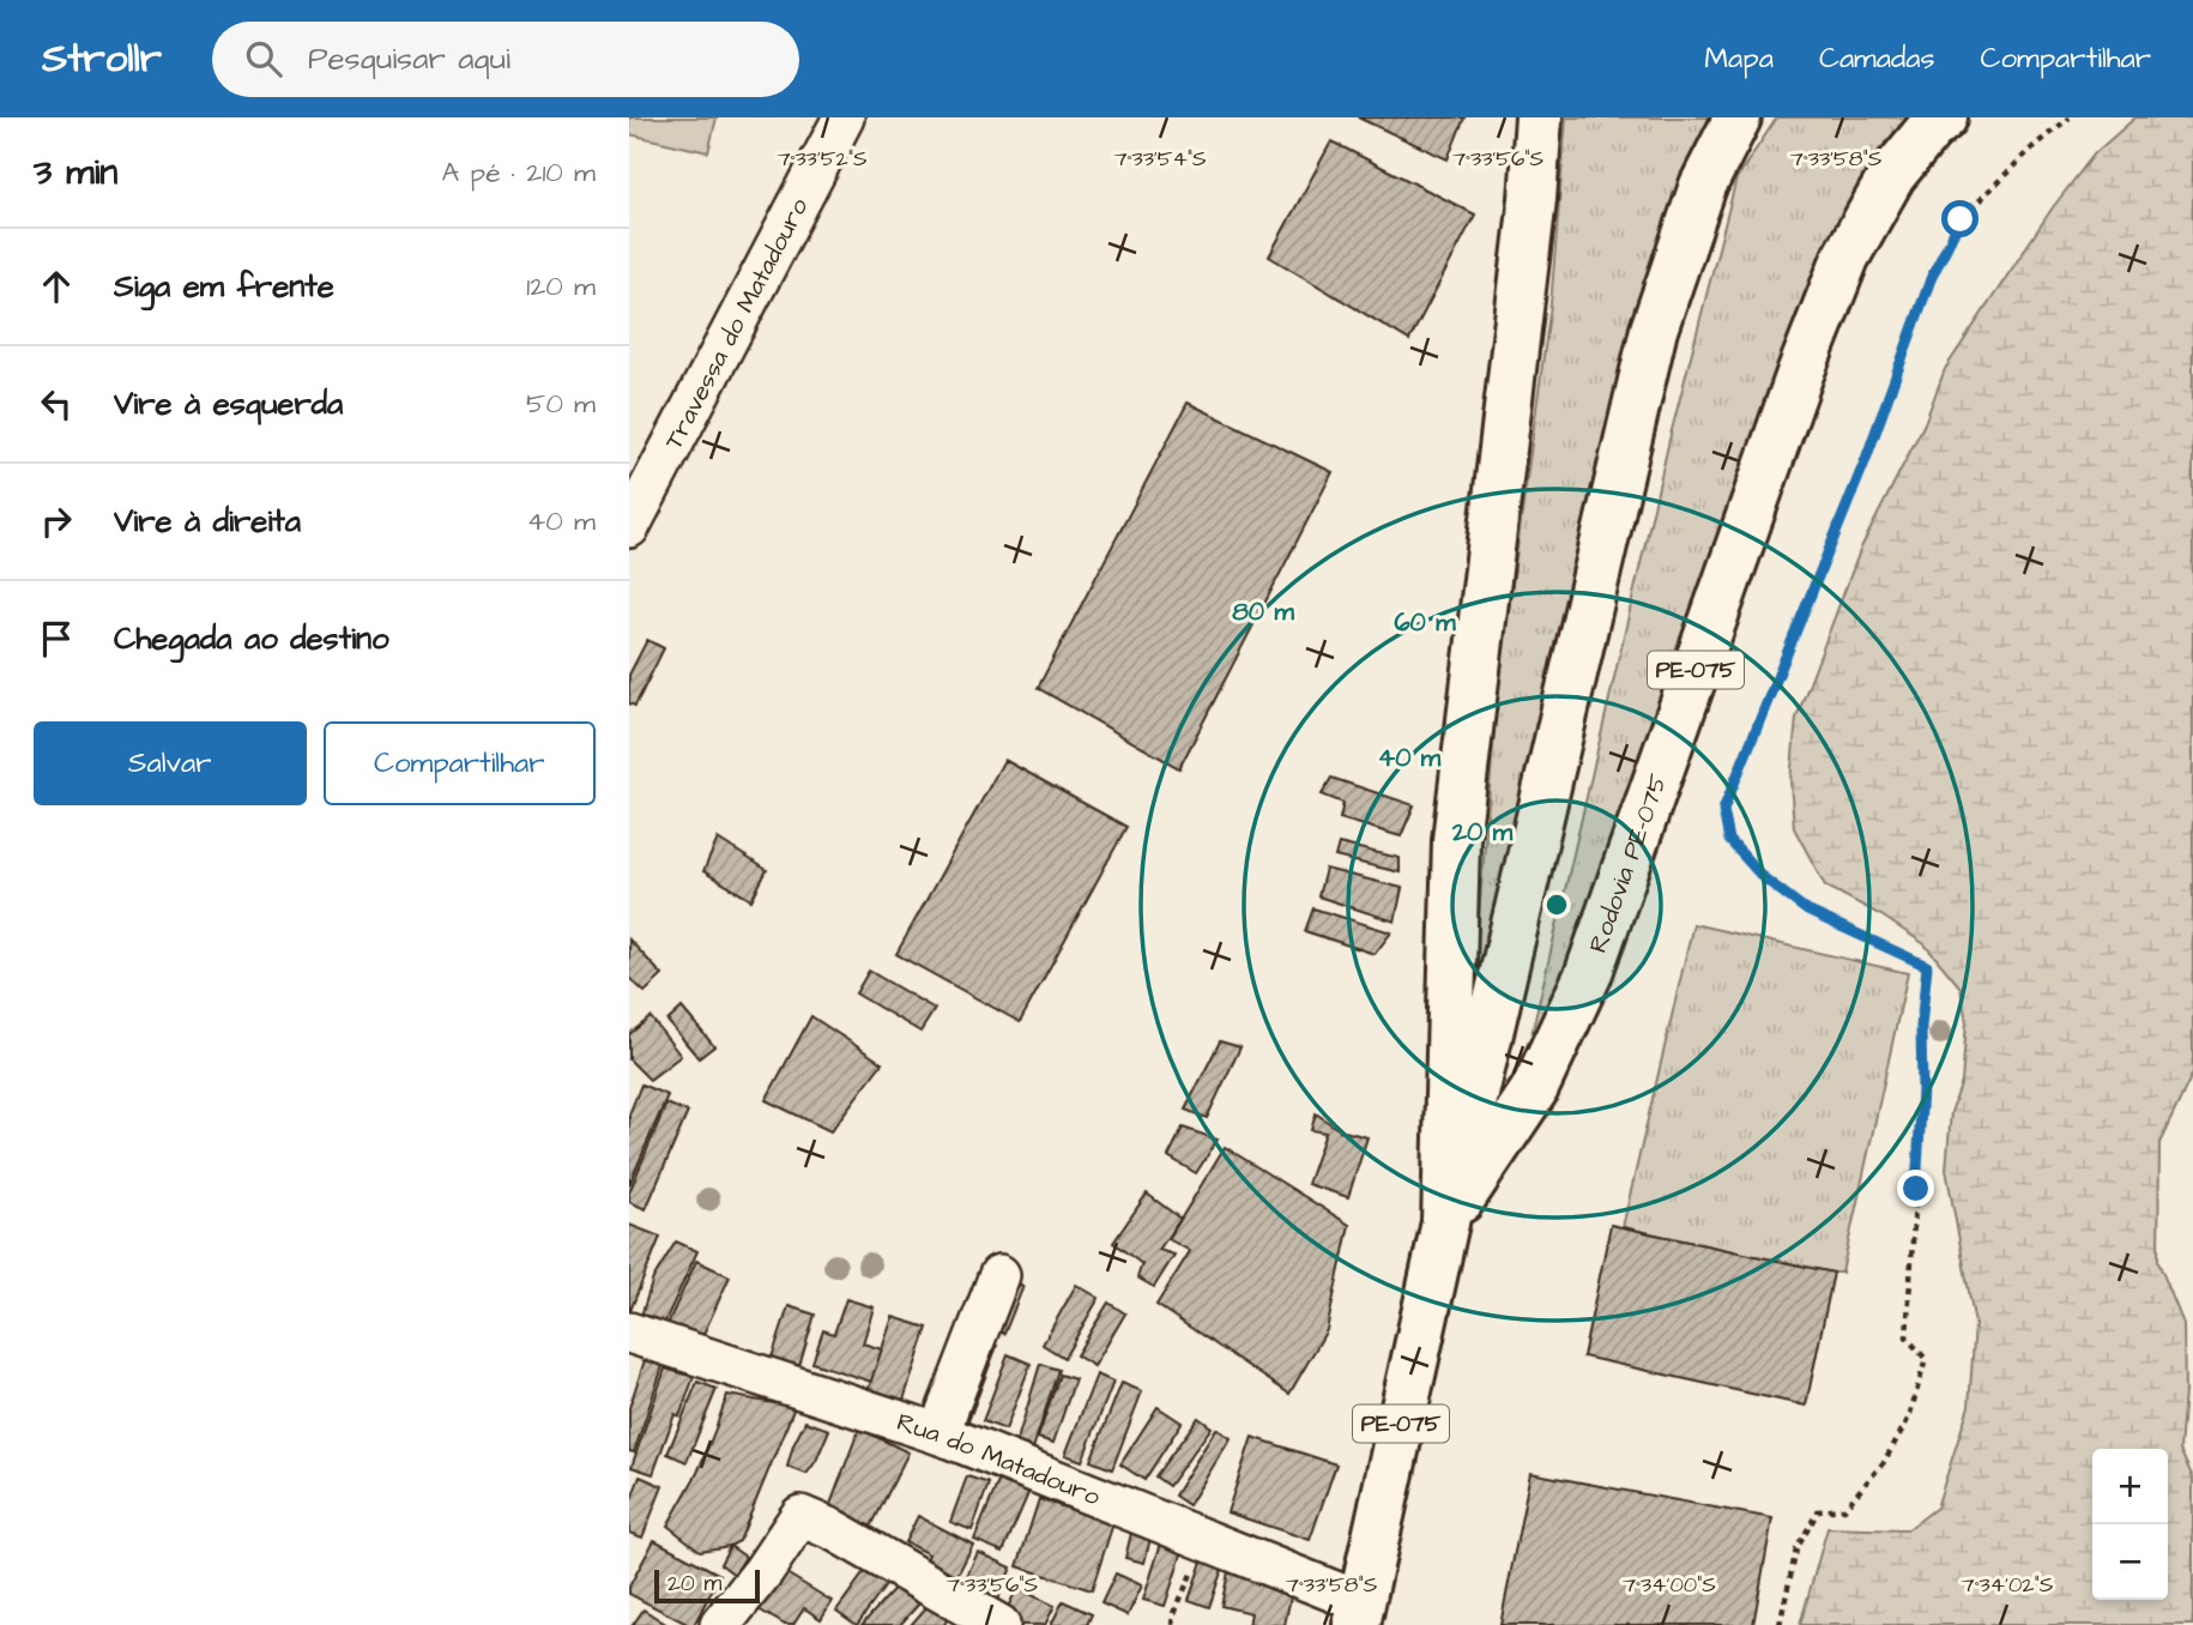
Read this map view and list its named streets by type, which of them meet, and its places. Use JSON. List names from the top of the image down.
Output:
{
  "streets": {
    "main road": ["PE-075", "Rodovia PE-075"],
    "street": ["Travessa do Matadouro", "Rua do Matadouro"]
  },
  "crossings": [
    ["PE-075", "Rodovia PE-075"],
    ["Rodovia PE-075", "Rua do Matadouro"]
  ],
  "scale_bar": "20 m",
  "page": {
    "header": "Strollr",
    "search": "Pesquisar aqui",
    "nav": ["Mapa", "Camadas", "Compartilhar"],
    "heading": ["3 min", "A pé · 210 m"],
    "list": [
      ["Siga em frente", "120 m"],
      ["Vire à esquerda", "50 m"],
      ["Vire à direita", "40 m"],
      "Chegada ao destino"
    ],
    "buttons": ["Salvar", "Compartilhar"],
    "map_buttons": ["+", "−"],
    "scale": "20 m"
  },
  "coordinates": [
    "7°33'52\"S",
    "7°33'54\"S",
    "7°33'56\"S",
    "7°33'58\"S",
    "7°34'00\"S",
    "7°34'02\"S"
  ],
  "rings": [
    "80 m",
    "60 m",
    "40 m",
    "20 m"
  ]
}
